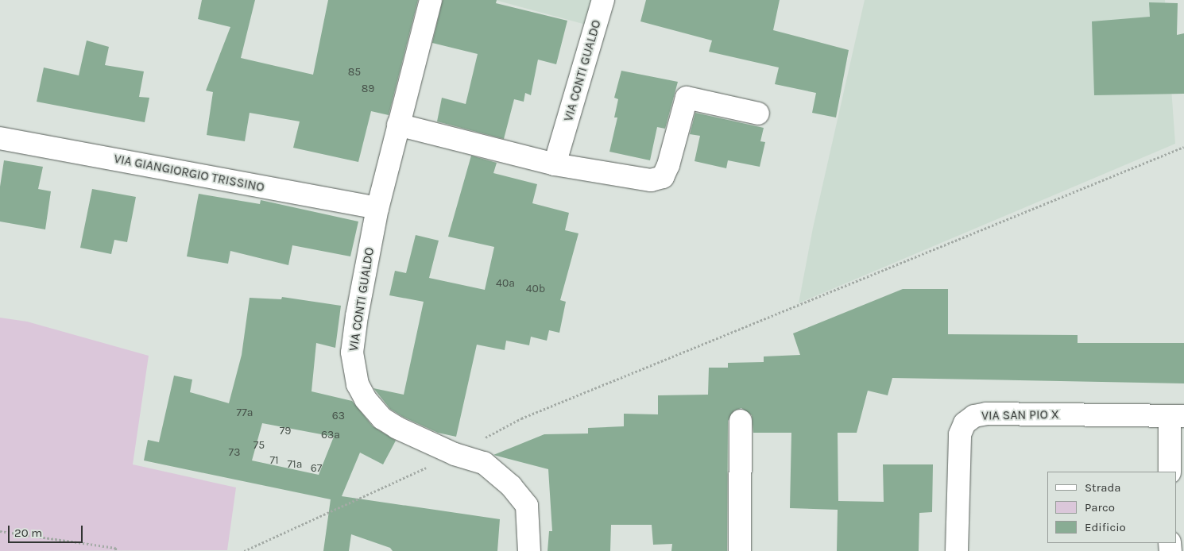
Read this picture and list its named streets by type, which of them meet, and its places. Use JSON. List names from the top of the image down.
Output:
{
  "streets": {
    "street": ["VIA CONTI GUALDO", "VIA GIANGIORGIO TRISSINO", "VIA SAN PIO X"]
  },
  "crossings": [
    ["VIA CONTI GUALDO", "VIA GIANGIORGIO TRISSINO"]
  ],
  "house_numbers": [
    "85",
    "89",
    "40a",
    "40b",
    "77a",
    "63",
    "79",
    "63a",
    "75",
    "73",
    "71",
    "71a",
    "67"
  ],
  "legend": ["Strada", "Parco", "Edificio"],
  "scale_bar": "20 m"
}
